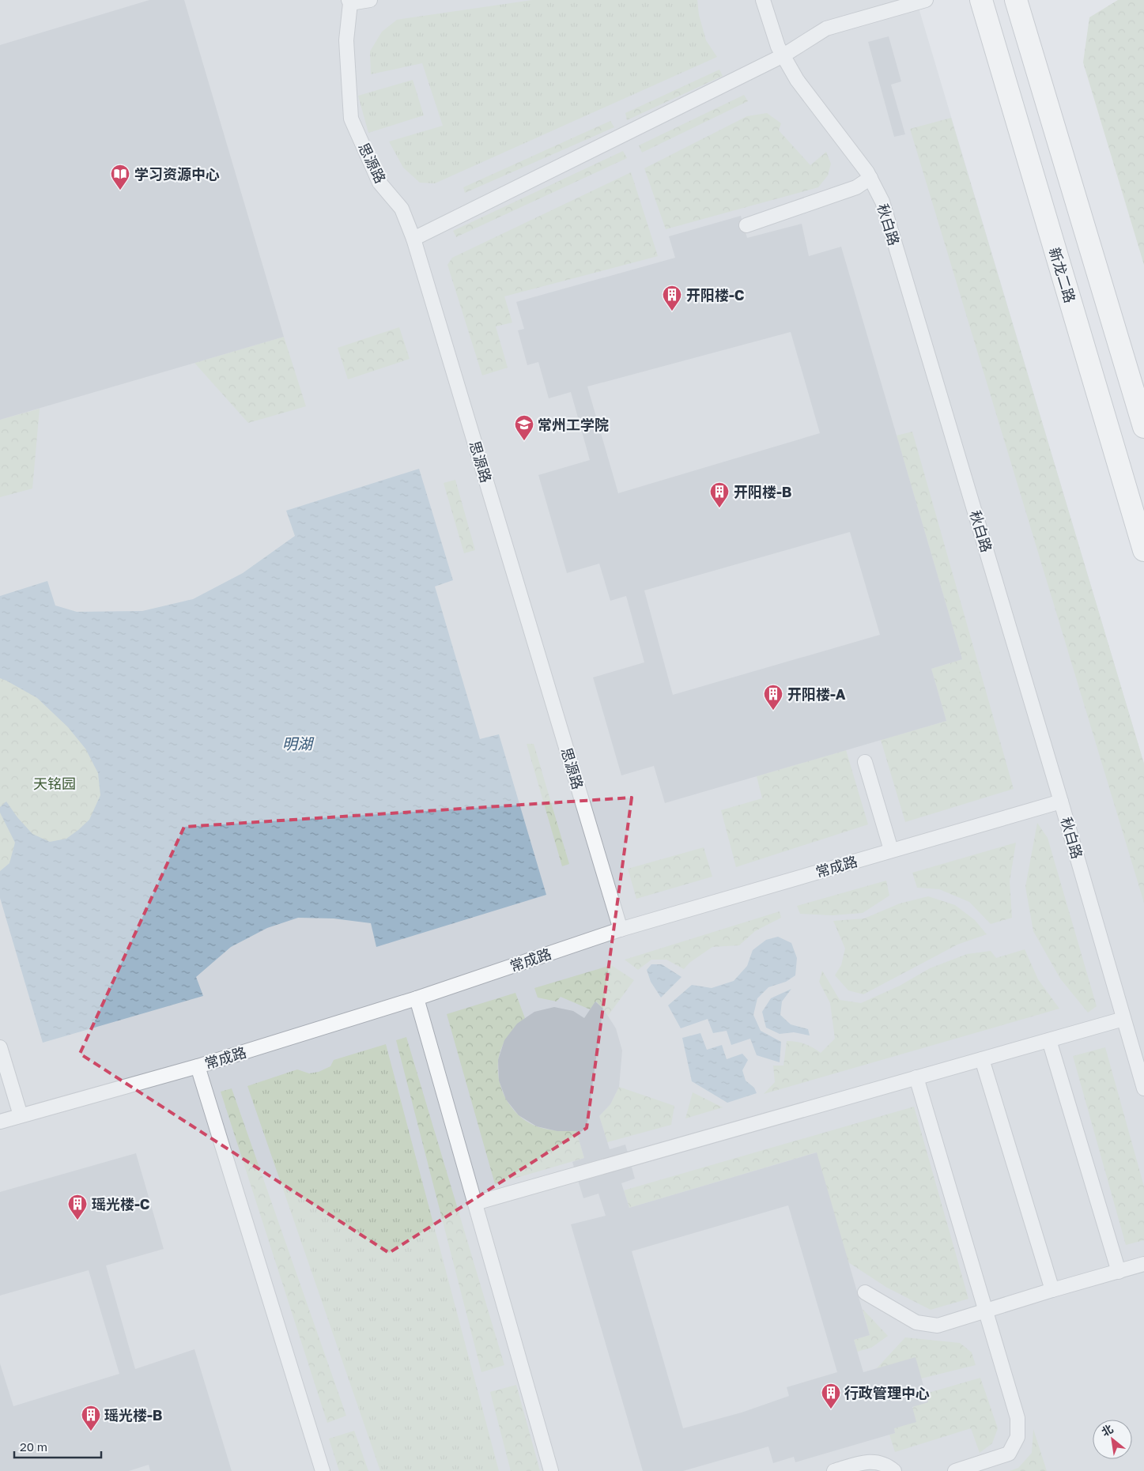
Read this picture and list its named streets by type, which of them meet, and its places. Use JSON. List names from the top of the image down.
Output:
{
  "streets": {
    "street": ["新龙二路"],
    "lane": ["思源路", "秋白路", "常成路"]
  },
  "crossings": [
    ["思源路", "常成路"],
    ["秋白路", "常成路"]
  ],
  "water": ["明湖"],
  "parks": ["天铭园"],
  "places": {
    "library": ["学习资源中心"],
    "building": [
      "开阳楼-C",
      "开阳楼-B",
      "开阳楼-A",
      "瑶光楼-C",
      "行政管理中心",
      "瑶光楼-B"
    ],
    "school or university": ["常州工学院"]
  },
  "scale_bar": "20 m",
  "north": "top left"
}
